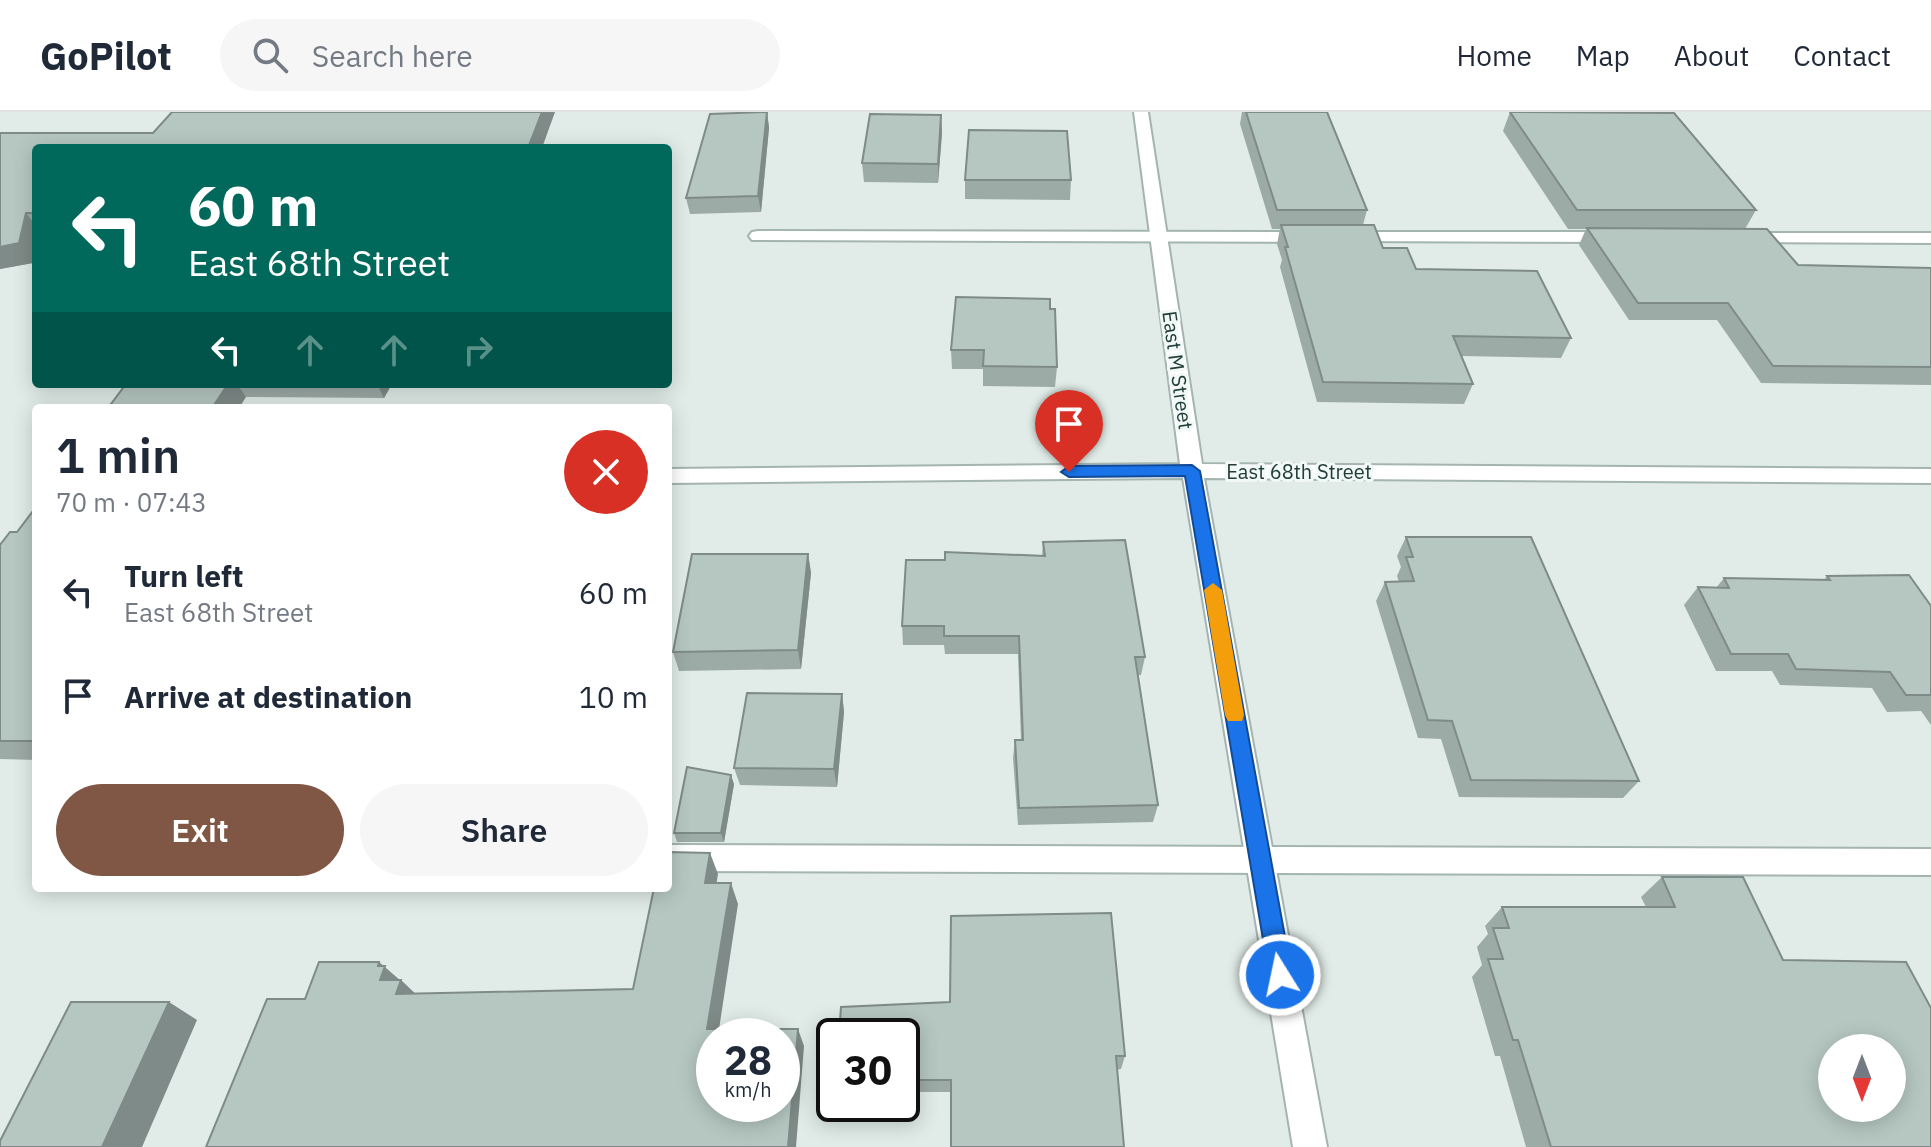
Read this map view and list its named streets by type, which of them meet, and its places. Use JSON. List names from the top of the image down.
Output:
{
  "streets": {
    "street": ["East M Street", "East 68th Street"]
  },
  "crossings": [
    ["East M Street", "East 68th Street"]
  ],
  "north": "bottom",
  "page": {
    "header": "GoPilot",
    "search": "Search here",
    "nav": [
      "Home",
      "Map",
      "About",
      "Contact"
    ],
    "turn": ["60 m", "East 68th Street"],
    "heading": ["1 min", "70 m · 07:43"],
    "list": [
      {
        "name": "Turn left",
        "note": "East 68th Street",
        "value": "60 m"
      },
      {
        "name": "Arrive at destination",
        "value": "10 m"
      }
    ],
    "buttons": ["Exit", "Share"],
    "speed": "28 km/h",
    "limit": "30"
  }
}
